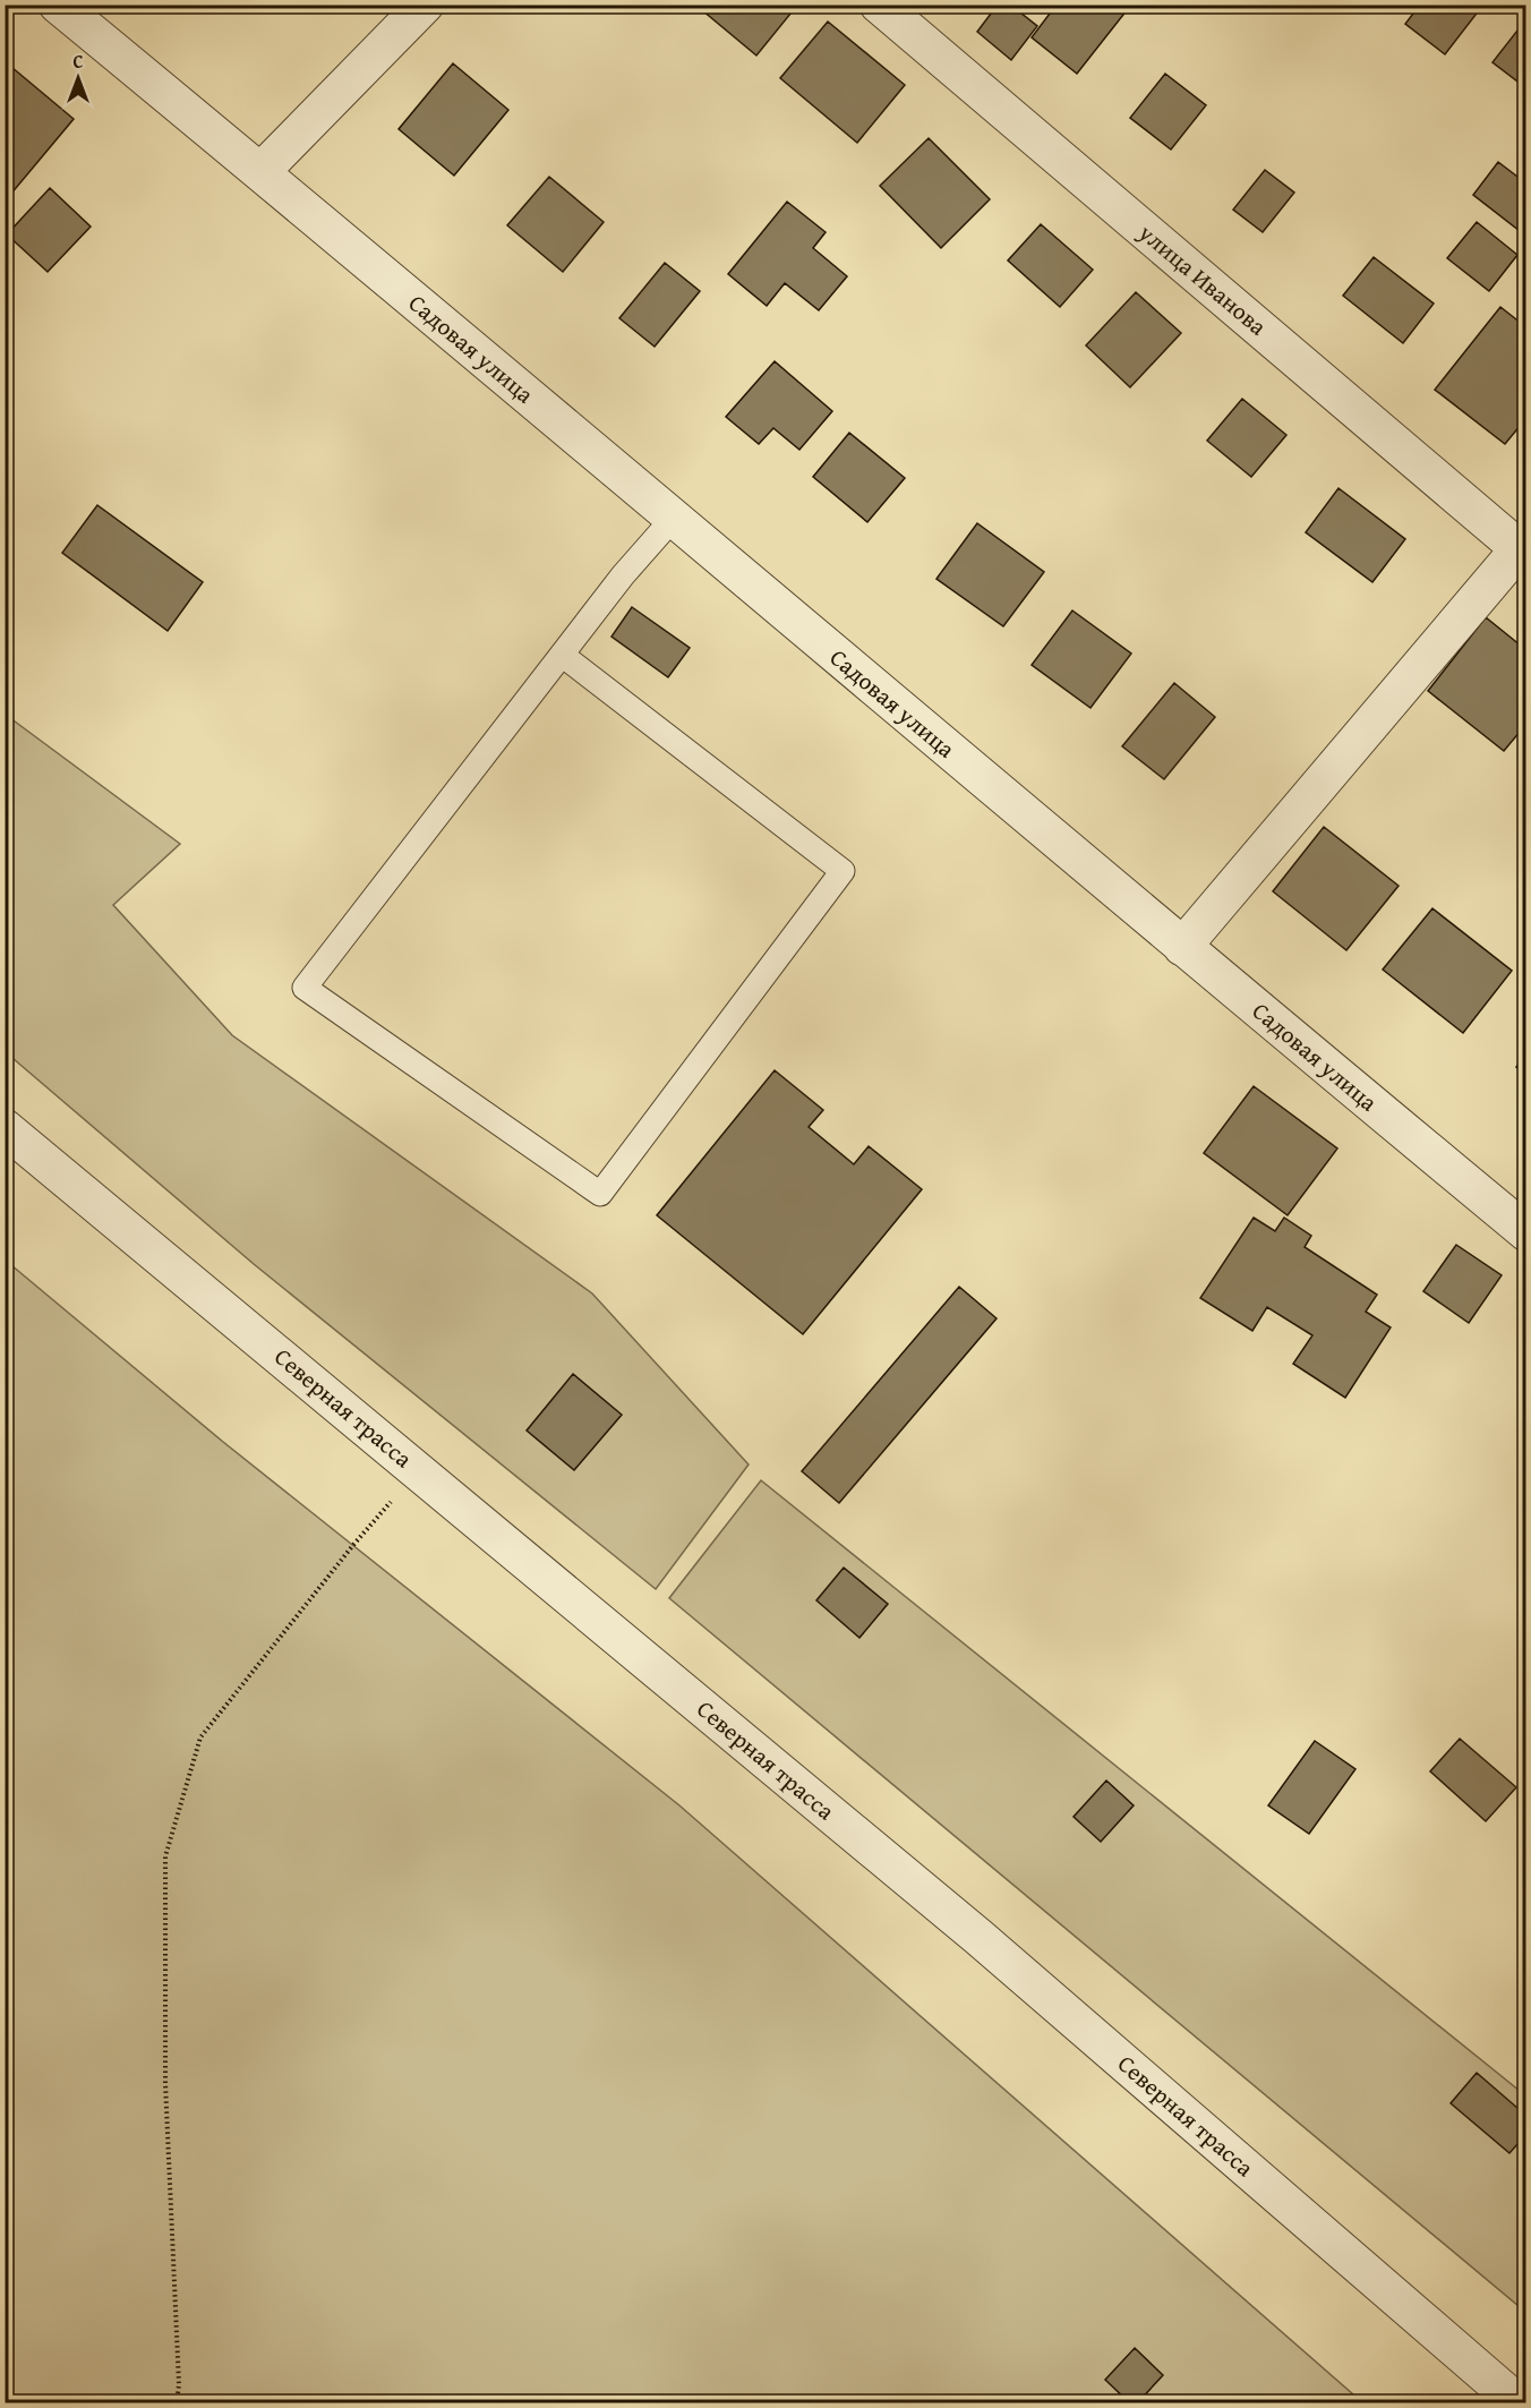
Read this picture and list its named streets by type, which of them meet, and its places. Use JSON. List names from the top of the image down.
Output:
{
  "streets": {
    "street": ["улица Иванова", "Садовая улица", "Северная трасса"]
  },
  "north": "top"
}
